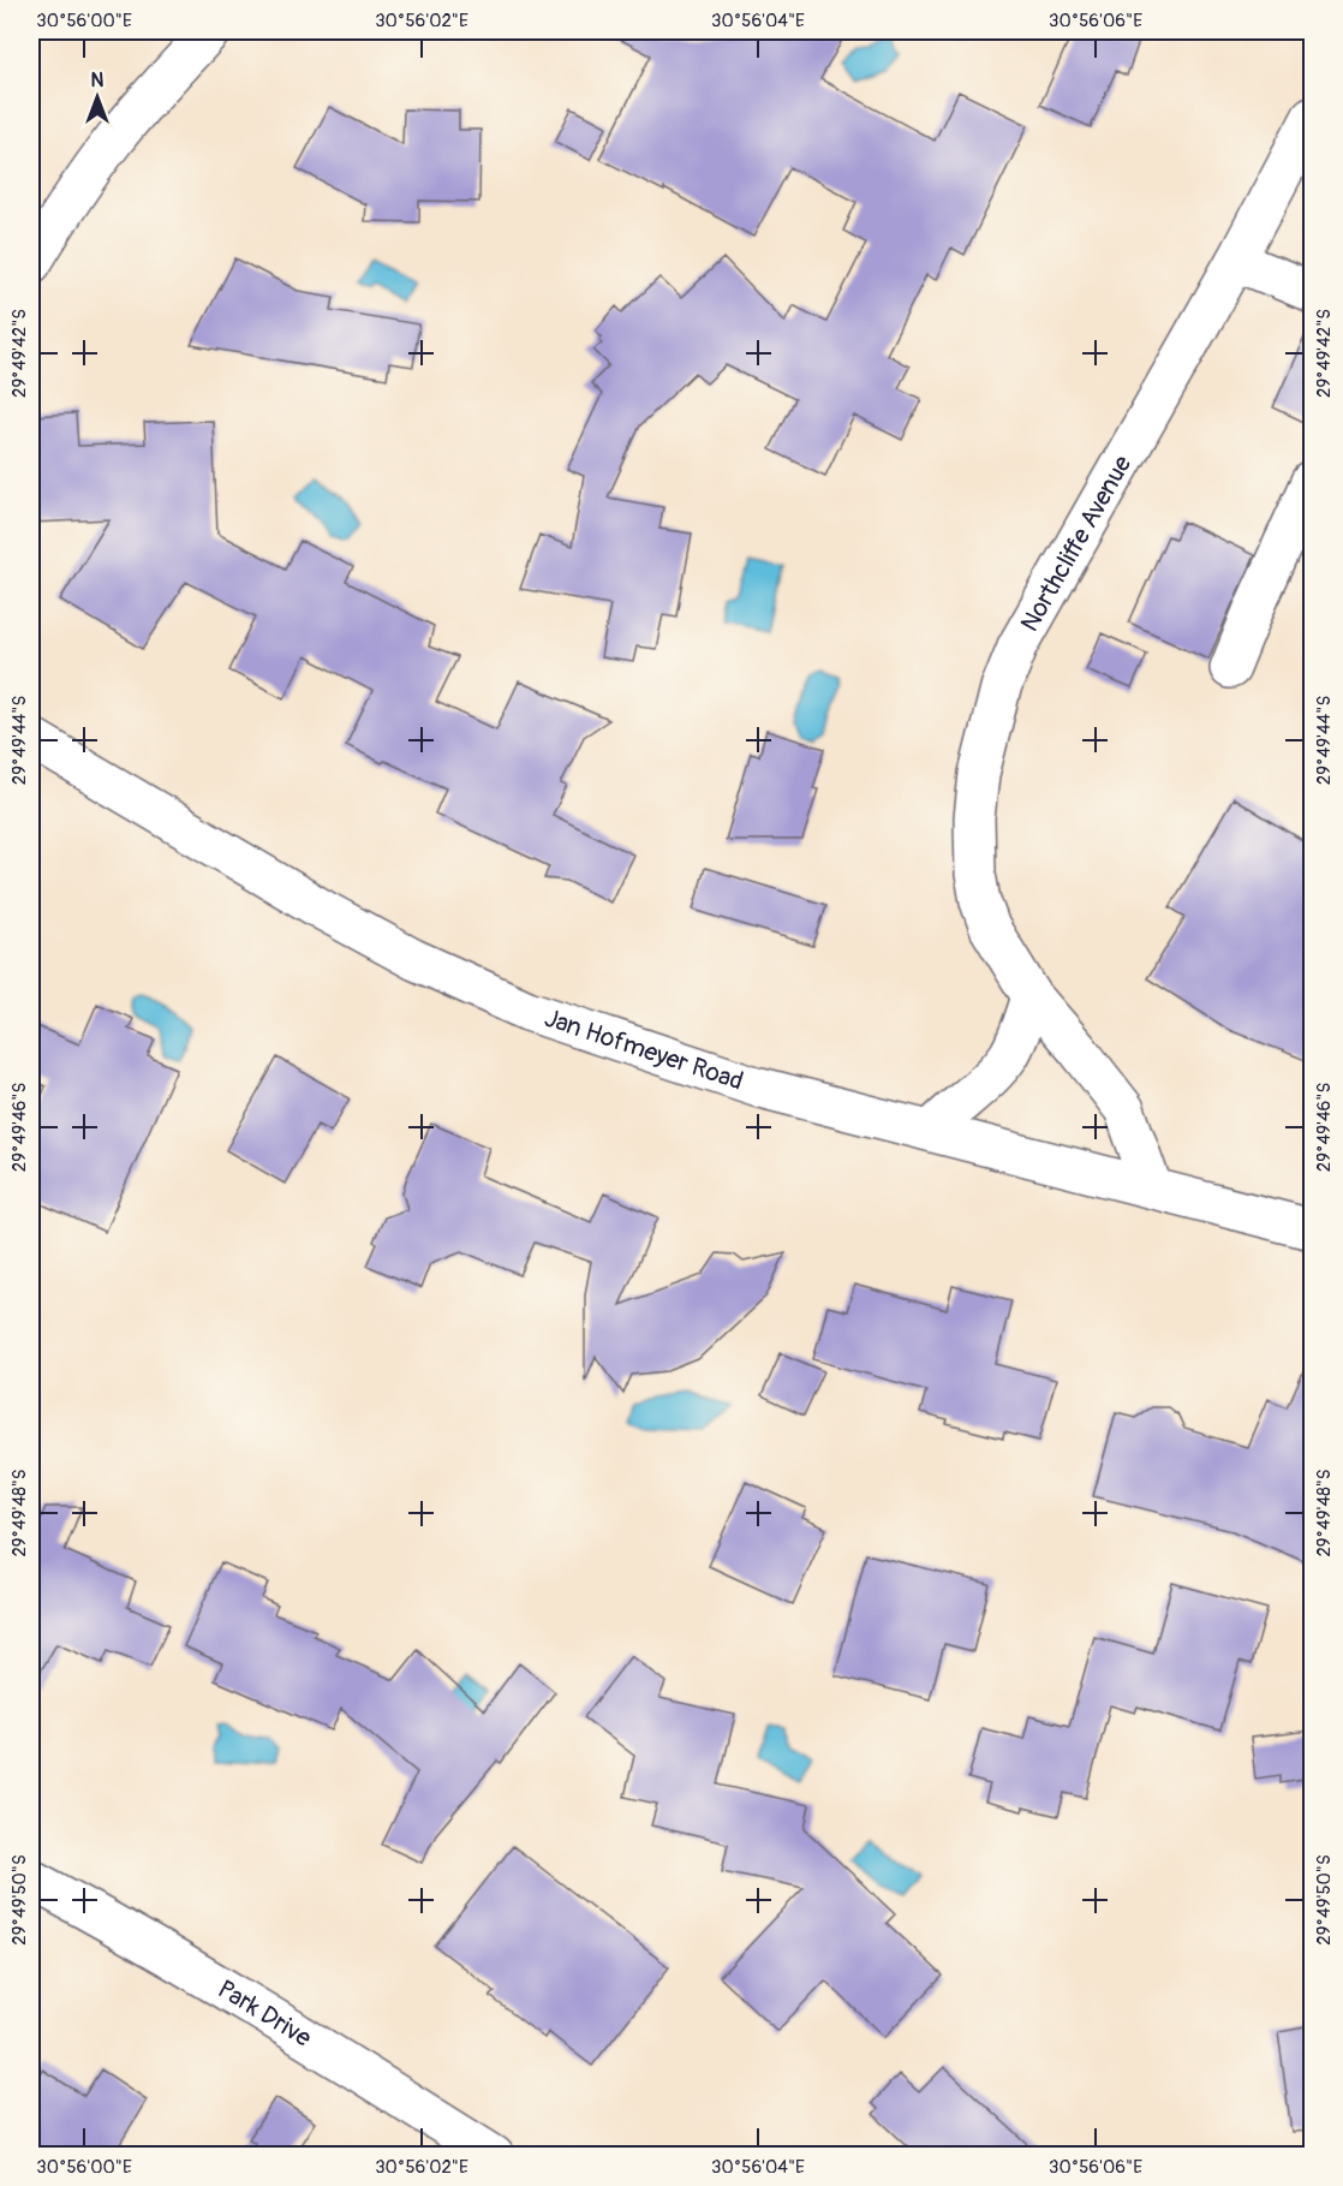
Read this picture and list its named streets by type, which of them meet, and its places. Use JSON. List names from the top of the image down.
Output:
{
  "streets": {
    "street": ["Northcliffe Avenue", "Jan Hofmeyer Road", "Park Drive"]
  },
  "crossings": [
    ["Northcliffe Avenue", "Jan Hofmeyer Road"]
  ],
  "north": "top",
  "coordinates": [
    "30°56'00\"E",
    "30°56'02\"E",
    "30°56'04\"E",
    "30°56'06\"E",
    "29°49'42\"S",
    "29°49'44\"S",
    "29°49'46\"S",
    "29°49'48\"S",
    "29°49'50\"S"
  ]
}
